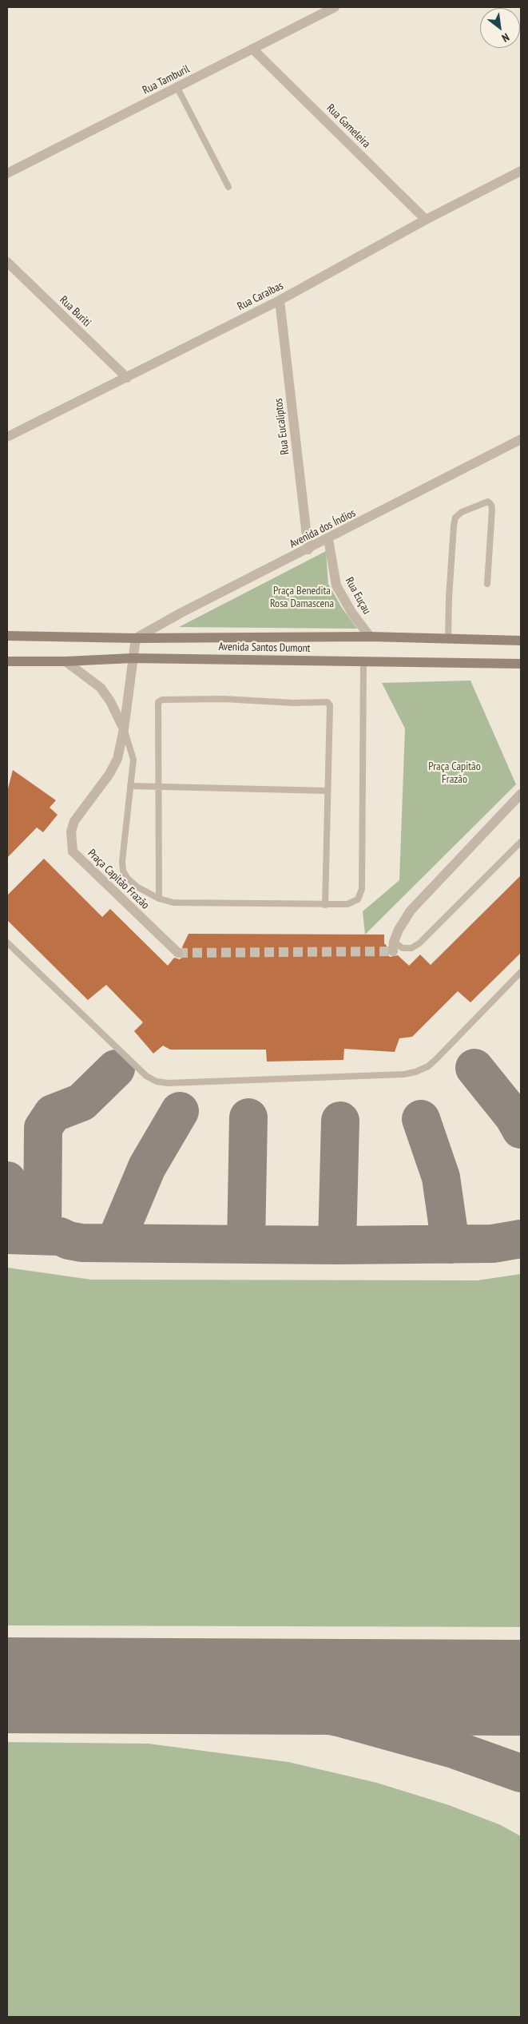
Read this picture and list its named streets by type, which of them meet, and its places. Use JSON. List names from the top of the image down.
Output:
{
  "streets": {
    "main road": ["Avenida Santos Dumont"],
    "street": [
      "Rua Tamburil",
      "Rua Gameleira",
      "Rua Caraíbas",
      "Rua Buriti",
      "Rua Eucaliptos",
      "Avenida dos Índios",
      "Rua Euçau",
      "Praça Capitão Frazão"
    ]
  },
  "crossings": [
    ["Rua Tamburil", "Rua Gameleira"],
    ["Rua Gameleira", "Rua Caraíbas"],
    ["Rua Caraíbas", "Rua Buriti"],
    ["Rua Caraíbas", "Rua Eucaliptos"],
    ["Rua Eucaliptos", "Avenida dos Índios"],
    ["Avenida dos Índios", "Rua Euçau"],
    ["Avenida dos Índios", "Avenida Santos Dumont"],
    ["Avenida dos Índios", "Praça Capitão Frazão"],
    ["Rua Euçau", "Avenida Santos Dumont"],
    ["Avenida Santos Dumont", "Praça Capitão Frazão"]
  ],
  "parks": ["Praça Benedita Rosa Damascena", "Praça Capitão Frazão"],
  "north": "bottom right"
}
